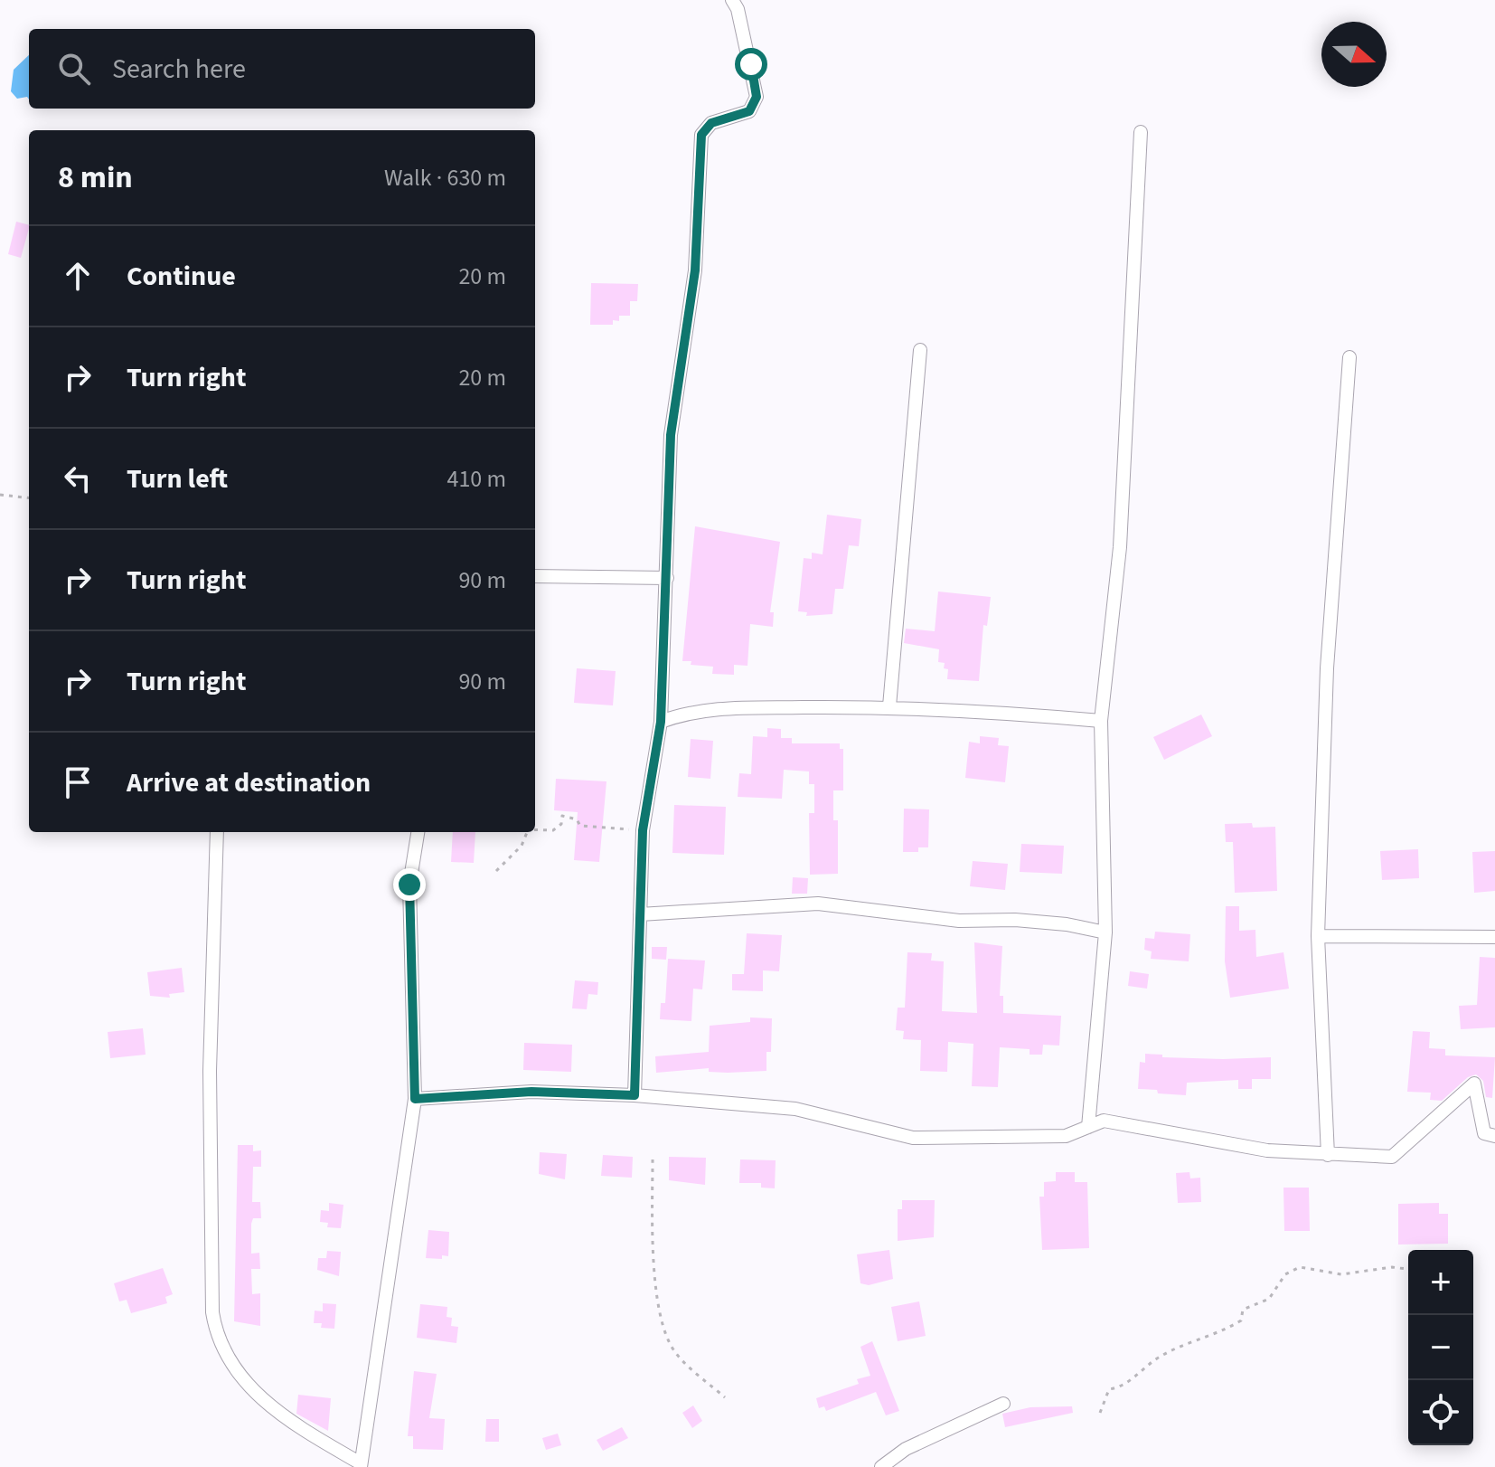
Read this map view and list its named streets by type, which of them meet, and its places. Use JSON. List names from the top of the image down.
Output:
{
  "north": "right",
  "page": {
    "search": "Search here",
    "heading": ["8 min", "Walk · 630 m"],
    "list": [
      ["Continue", "20 m"],
      ["Turn right", "20 m"],
      ["Turn left", "410 m"],
      ["Turn right", "90 m"],
      ["Turn right", "90 m"],
      "Arrive at destination"
    ],
    "map_buttons": ["+", "−"]
  }
}
